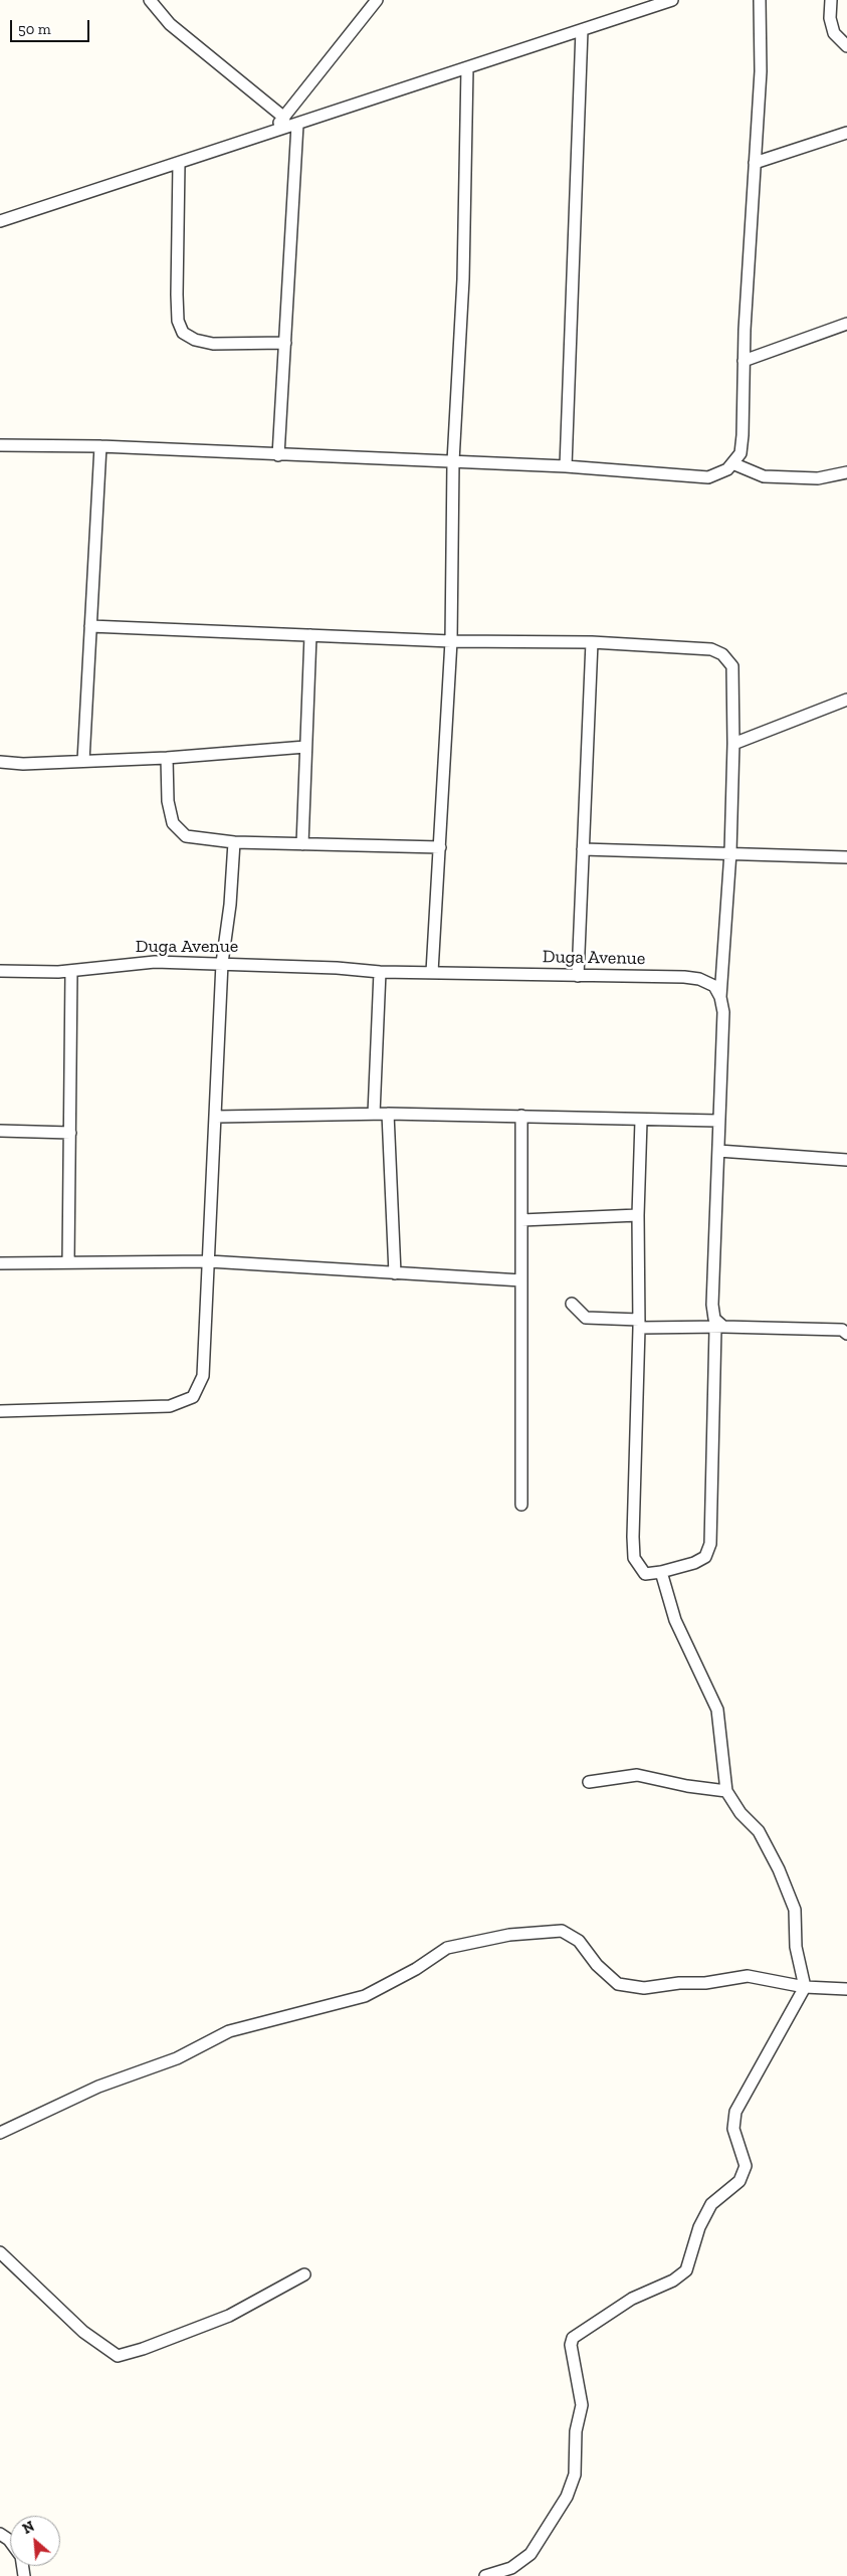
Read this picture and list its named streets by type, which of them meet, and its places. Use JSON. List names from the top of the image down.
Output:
{
  "streets": {
    "street": ["Duga Avenue"]
  },
  "scale_bar": "50 m",
  "north": "top left"
}
